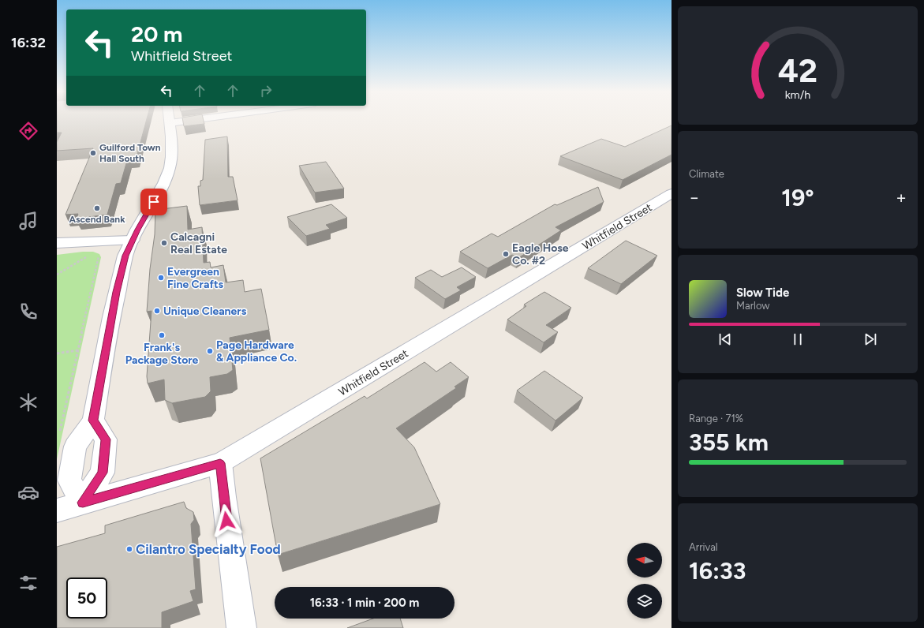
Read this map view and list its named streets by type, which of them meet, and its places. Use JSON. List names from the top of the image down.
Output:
{
  "streets": {
    "main road": ["Whitfield Street"]
  },
  "places": [
    "Guilford Town Hall South",
    "Ascend Bank",
    "Calcagni Real Estate",
    "Eagle Hose Co. #2",
    "Evergreen Fine Crafts",
    "Unique Cleaners",
    "Frank's Package Store",
    "Page Hardware & Appliance Co.",
    "Cilantro Specialty Food"
  ],
  "north": "left",
  "page": {
    "tabs": "16:32",
    "turn": ["20 m", "Whitfield Street"],
    "tile": [
      "Climate",
      ["Range · 71%", "355 km"],
      ["Arrival", "16:33"]
    ],
    "heat": ["−", "19°", "+"],
    "song": ["Slow Tide", "Marlow"],
    "limit": "50",
    "trip": "16:33 · 1 min · 200 m",
    "gauge": ["42", "km/h"]
  }
}
